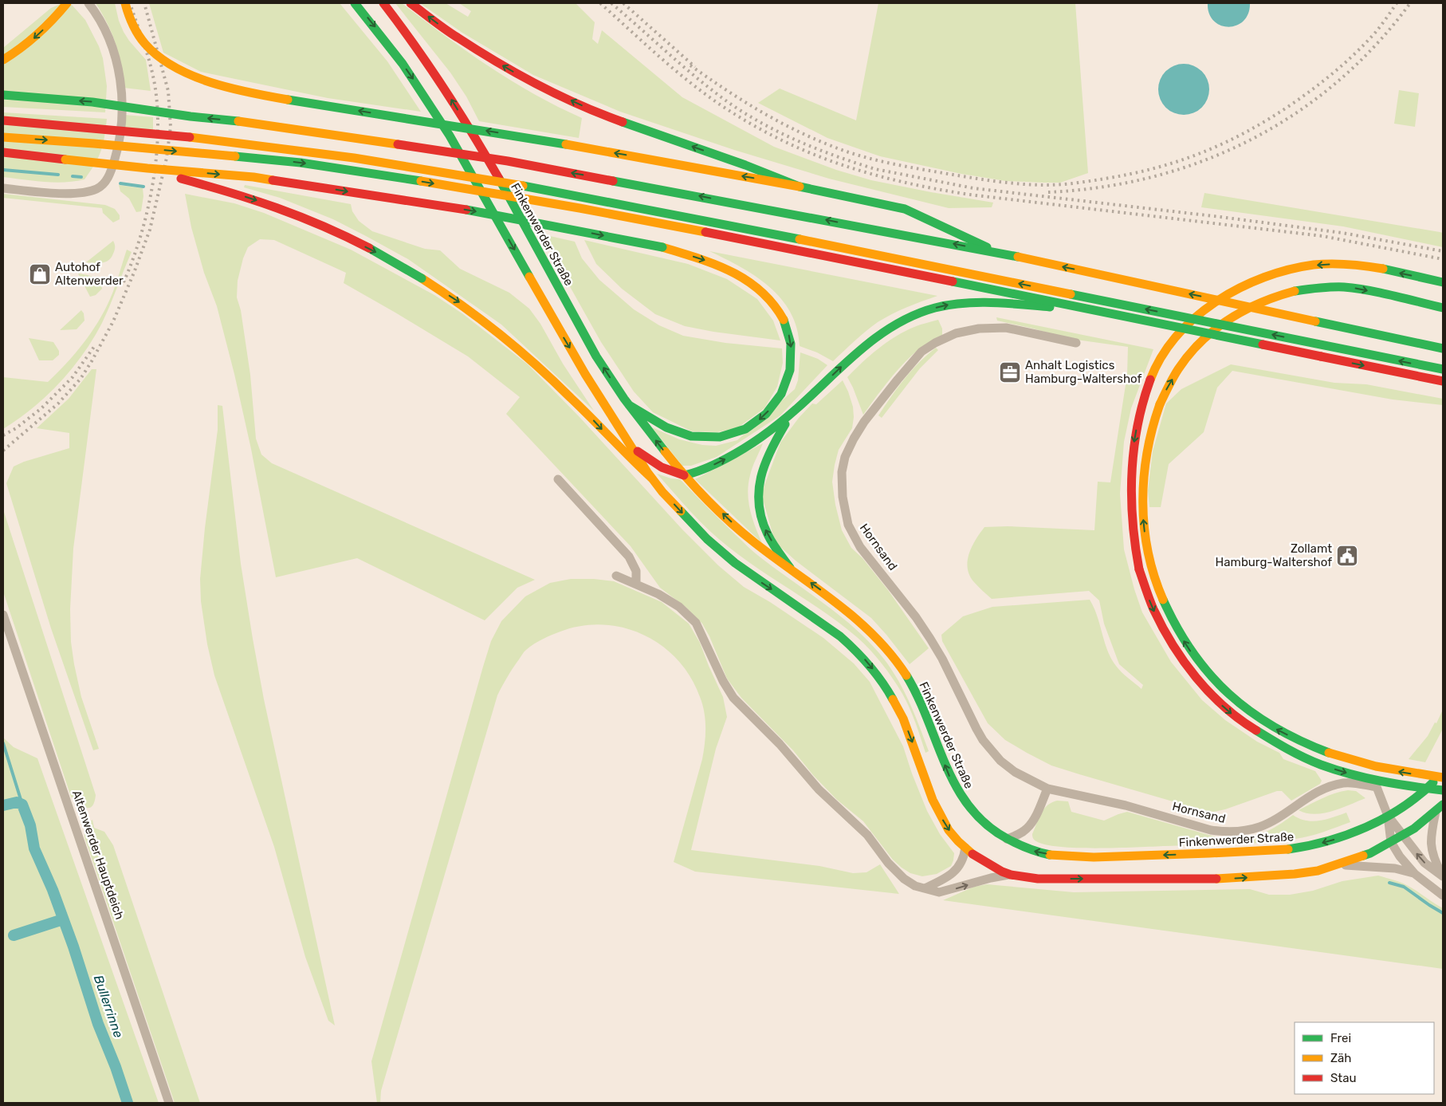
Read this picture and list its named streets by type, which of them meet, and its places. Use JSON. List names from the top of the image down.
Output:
{
  "streets": {
    "main road": ["Finkenwerder Straße"],
    "street": ["Hornsand", "Altenwerder Hauptdeich"]
  },
  "crossings": [
    ["Finkenwerder Straße", "Hornsand"]
  ],
  "water": ["Bullerrinne"],
  "places": {
    "shop": ["Autohof Altenwerder"],
    "office": ["Anhalt Logistics Hamburg-Waltershof"],
    "public building": ["Zollamt Hamburg-Waltershof"]
  },
  "legend": ["Frei", "Zäh", "Stau"]
}
